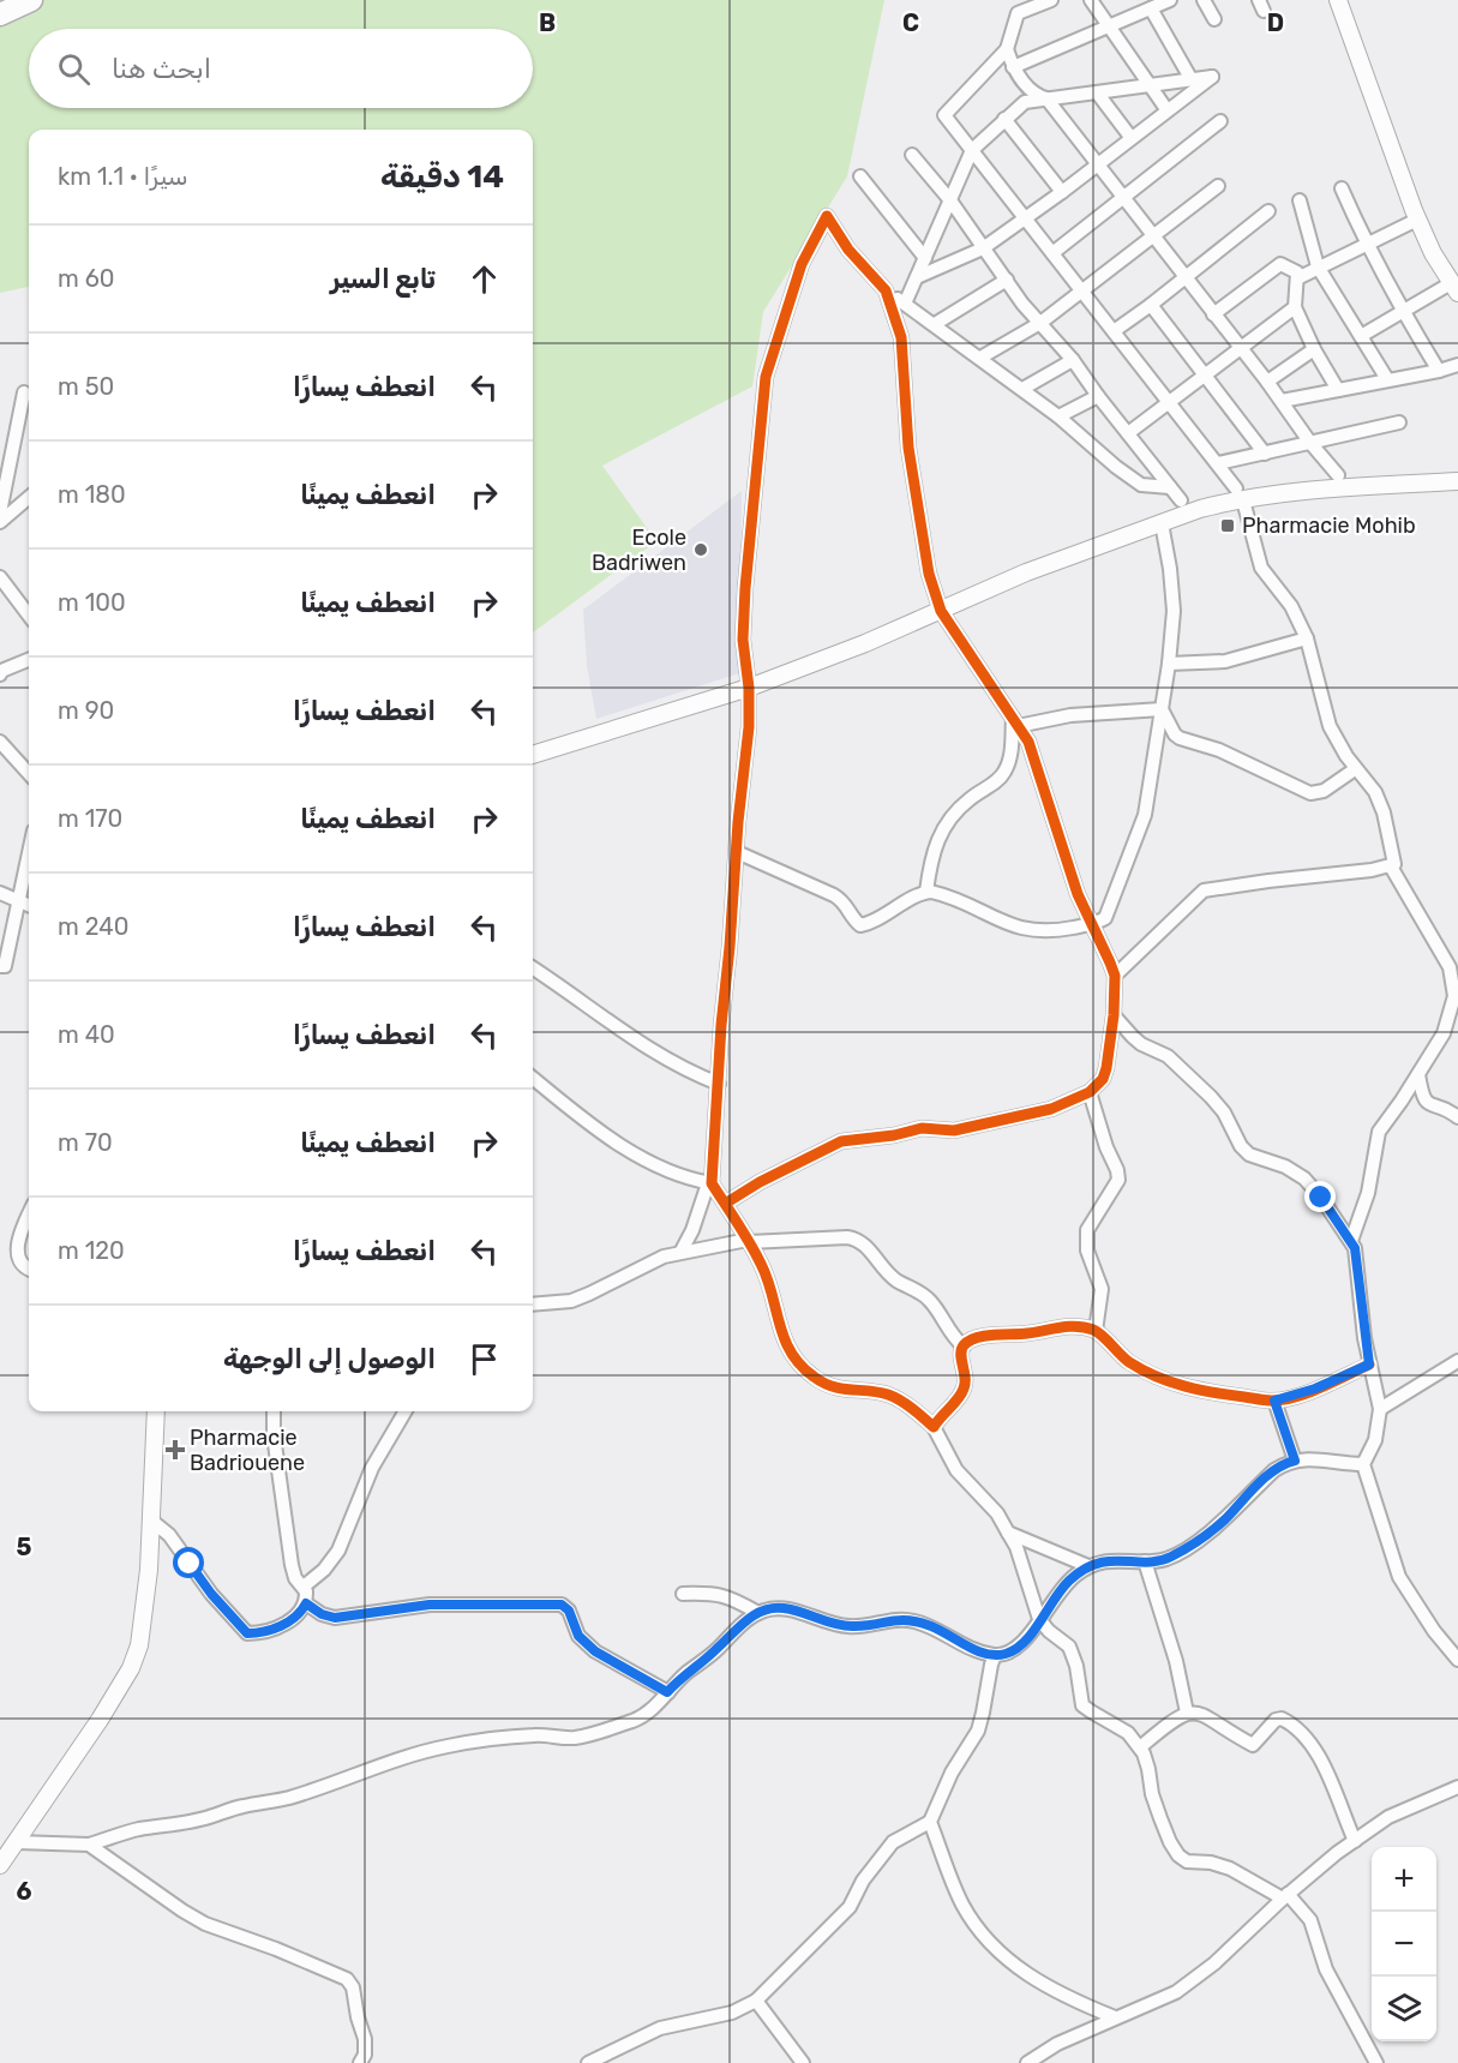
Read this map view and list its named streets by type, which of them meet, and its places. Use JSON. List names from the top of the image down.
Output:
{
  "places": {
    "transit": ["Pharmacie Mohib"],
    "other": ["Ecole Badriwen"],
    "health": ["Pharmacie Badriouene"]
  },
  "page": {
    "search": "ابحث هنا",
    "heading": ["14 دقيقة", "سيرًا · 1.1 km"],
    "list": [
      ["تابع السير", "60 m"],
      ["انعطف يسارًا", "50 m"],
      ["انعطف يمينًا", "180 m"],
      ["انعطف يمينًا", "100 m"],
      ["انعطف يسارًا", "90 m"],
      ["انعطف يمينًا", "170 m"],
      ["انعطف يسارًا", "240 m"],
      ["انعطف يسارًا", "40 m"],
      ["انعطف يمينًا", "70 m"],
      ["انعطف يسارًا", "120 m"],
      "الوصول إلى الوجهة"
    ],
    "map_buttons": ["+", "−"]
  },
  "grid": {
    "columns": ["B", "C", "D"],
    "rows": ["5", "6"]
  }
}
